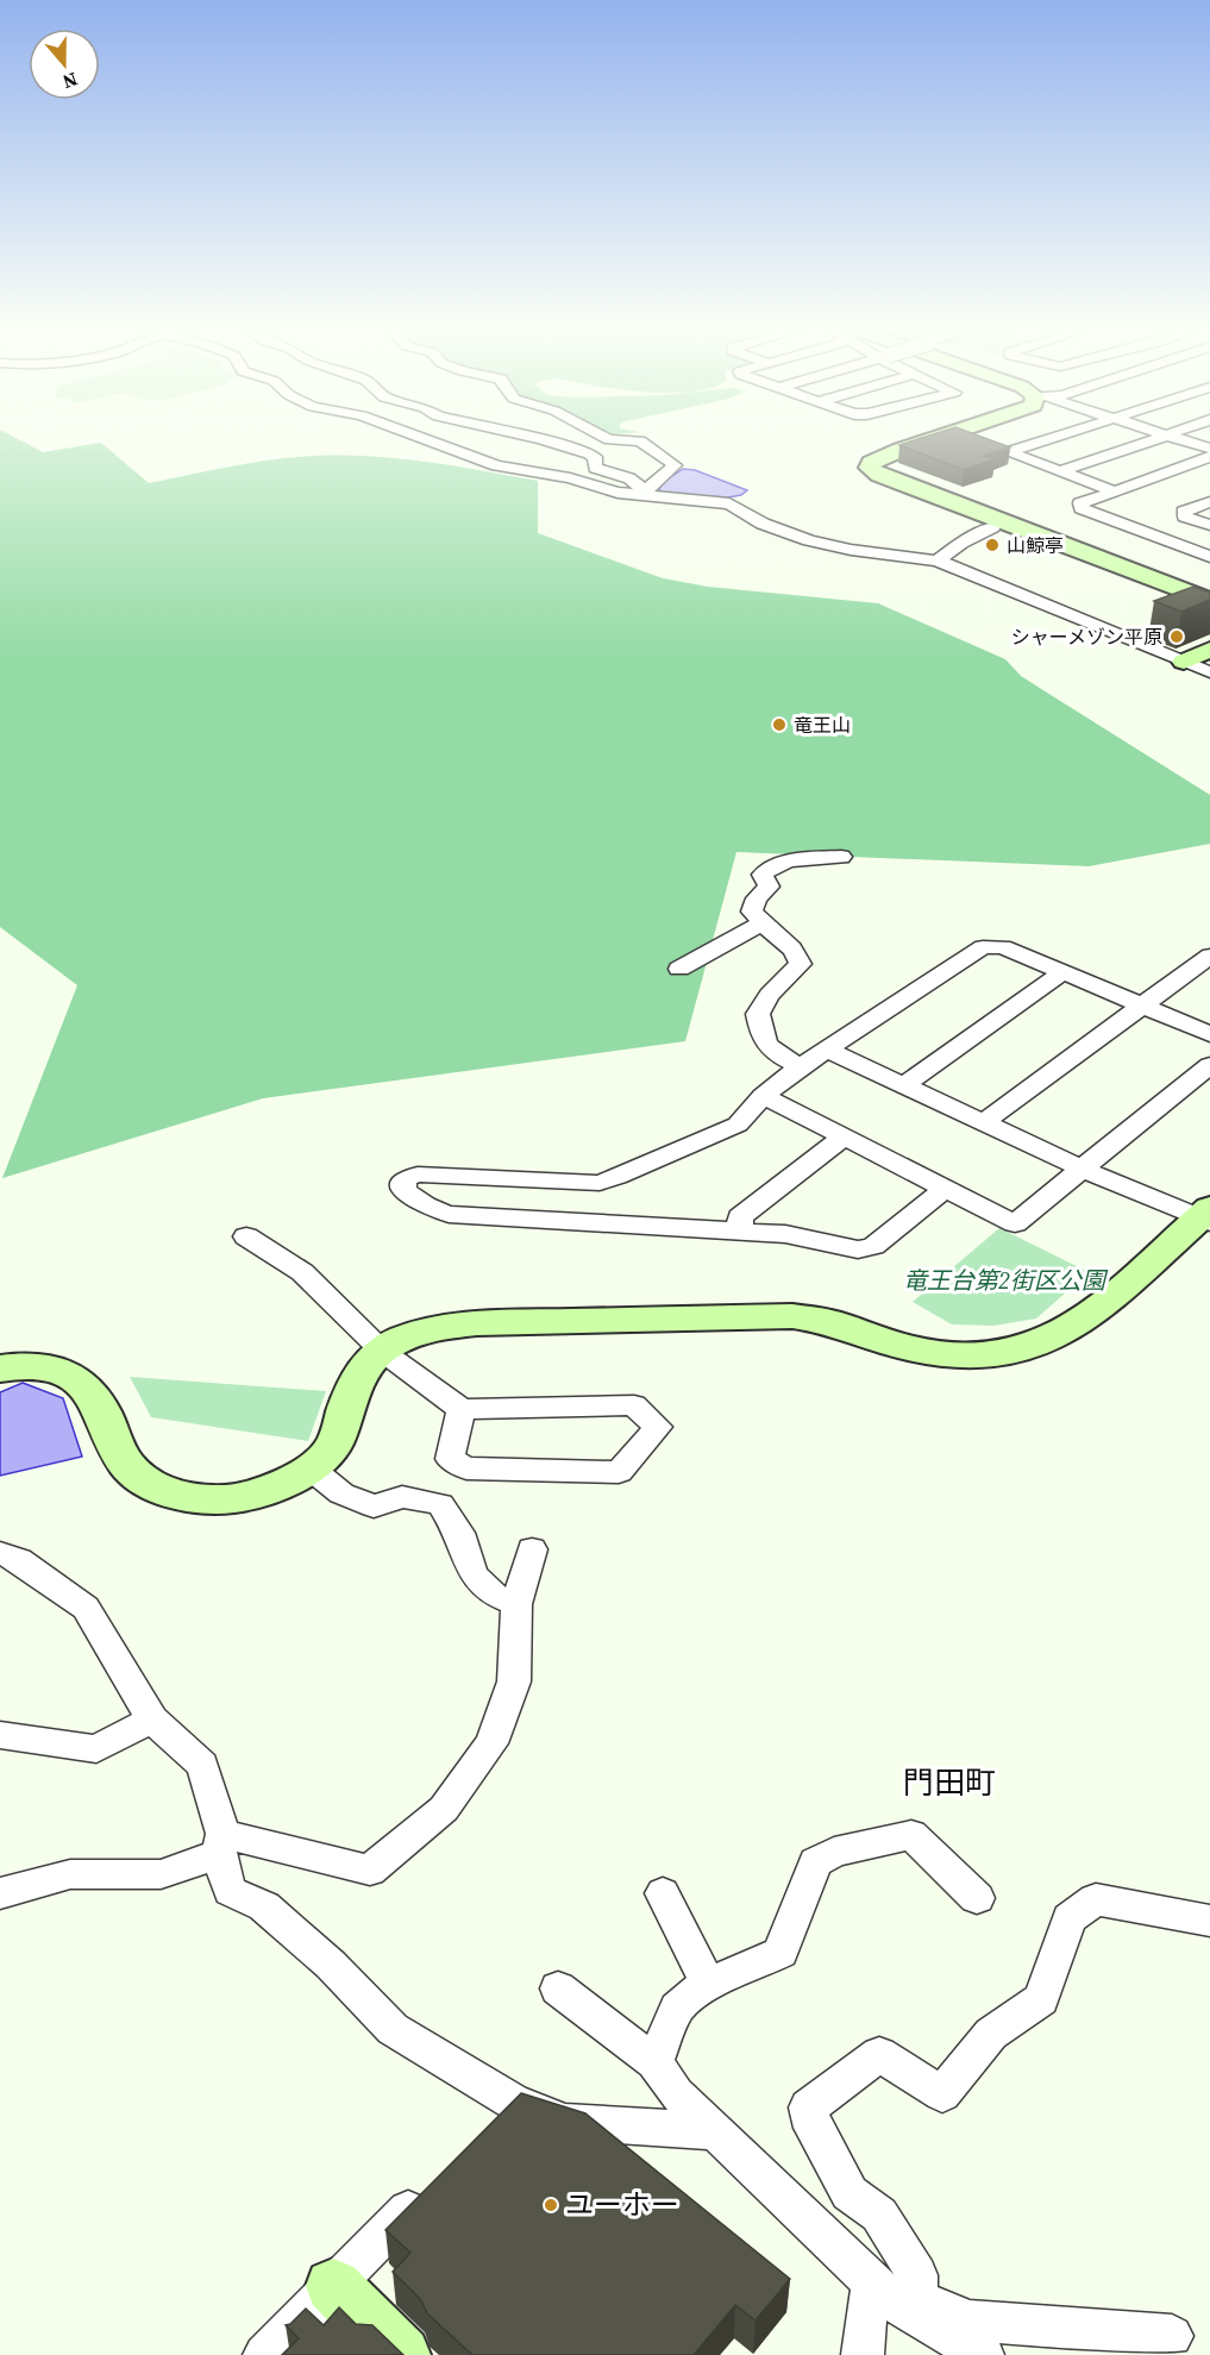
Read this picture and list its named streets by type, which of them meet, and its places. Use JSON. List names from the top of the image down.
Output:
{
  "districts": ["門田町"],
  "parks": ["竜王台第2街区公園"],
  "places": [
    "山鯨亭",
    "シャーメゾン平原",
    "竜王山",
    "ユーホー"
  ],
  "north": "bottom"
}
